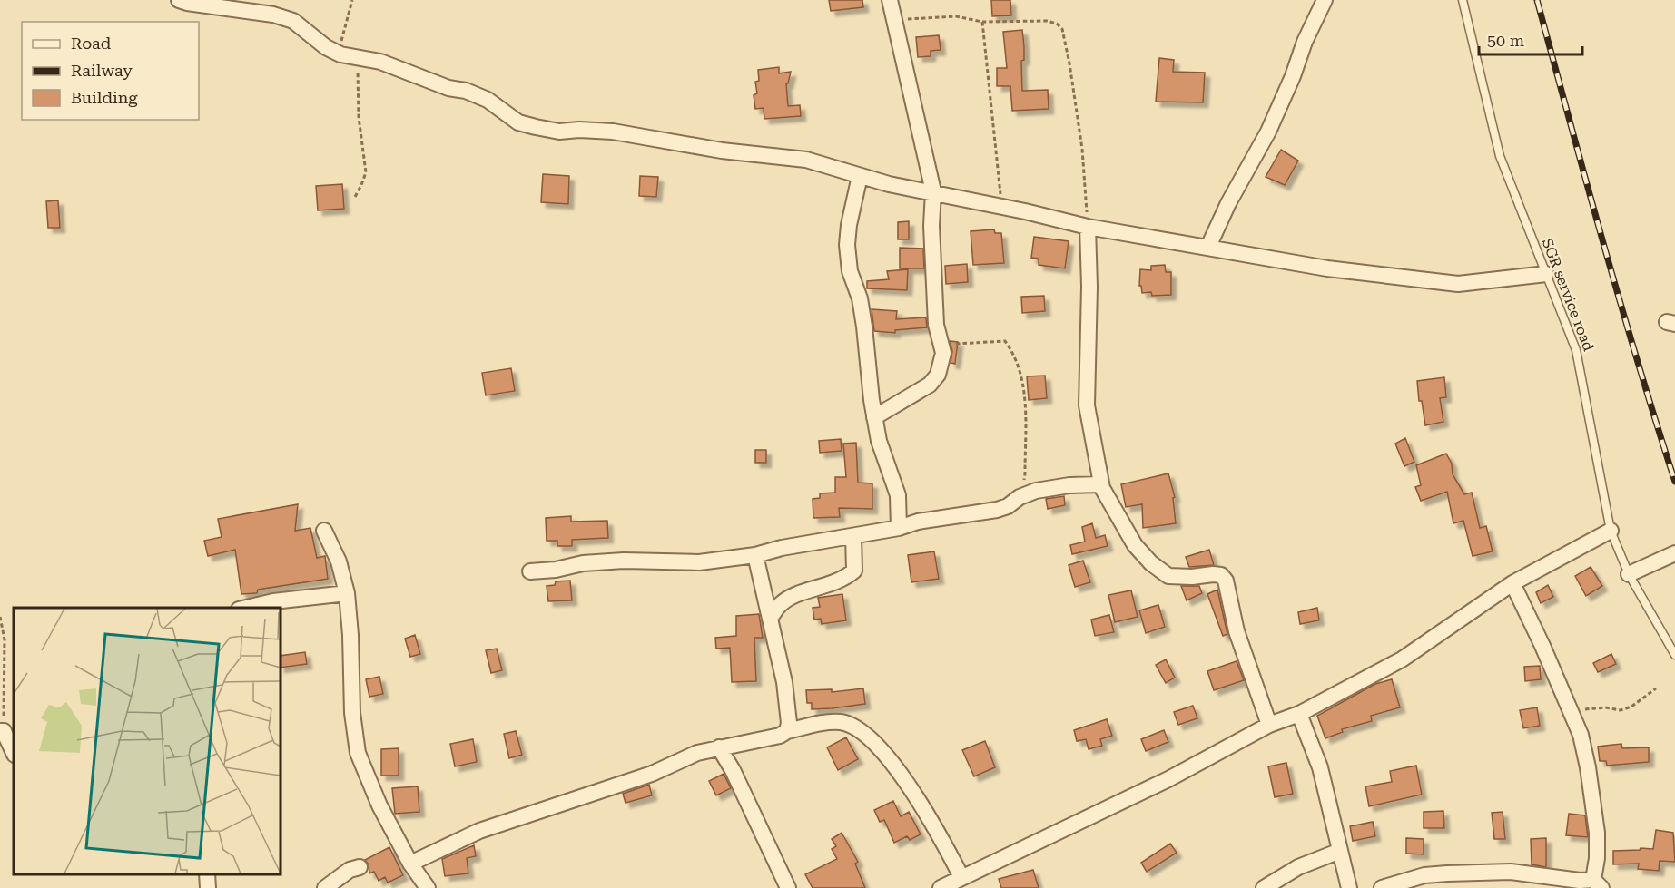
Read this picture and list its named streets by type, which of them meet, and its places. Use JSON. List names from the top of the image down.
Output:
{
  "streets": {
    "lane": ["SGR service road"]
  },
  "legend": ["Road", "Railway", "Building"],
  "scale_bar": "50 m"
}
